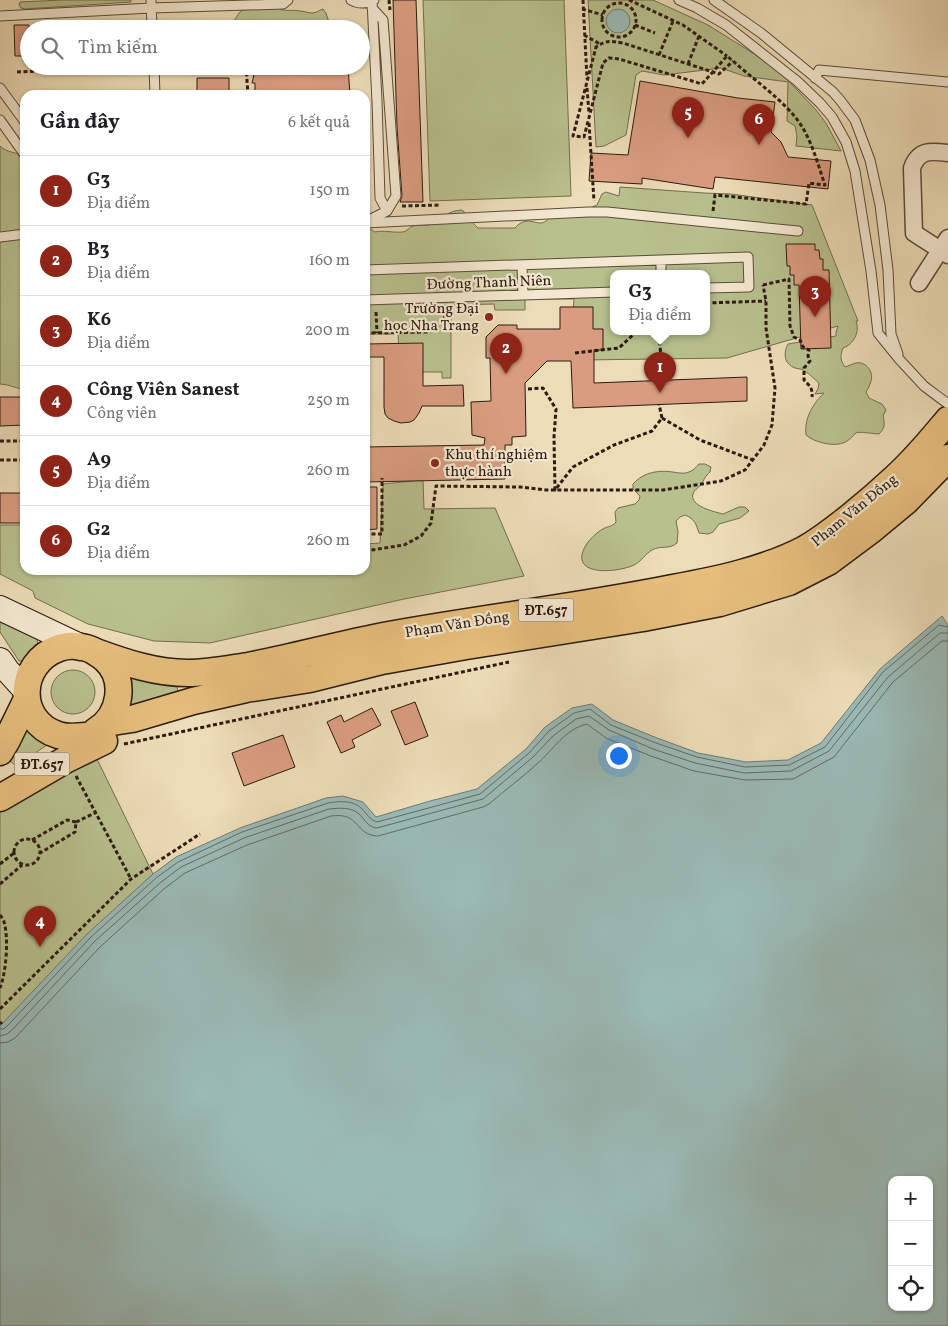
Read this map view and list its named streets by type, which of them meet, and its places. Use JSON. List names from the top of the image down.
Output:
{
  "streets": {
    "main road": ["Phạm Văn Đồng", "ĐT.657"],
    "lane": ["Đường Thanh Niên"]
  },
  "places": ["Trường Đại học Nha Trang", "Khu thí nghiệm thực hành"],
  "page": {
    "search": "Tìm kiếm",
    "heading": ["Gần đây", "6 kết quả"],
    "pins": [
      "5",
      "6",
      "3",
      "2",
      "1",
      "4"
    ],
    "list": [
      {
        "mark": "1",
        "name": "G3",
        "note": "Địa điểm",
        "value": "150 m"
      },
      {
        "mark": "2",
        "name": "B3",
        "note": "Địa điểm",
        "value": "160 m"
      },
      {
        "mark": "3",
        "name": "K6",
        "note": "Địa điểm",
        "value": "200 m"
      },
      {
        "mark": "4",
        "name": "Công Viên Sanest",
        "note": "Công viên",
        "value": "250 m"
      },
      {
        "mark": "5",
        "name": "A9",
        "note": "Địa điểm",
        "value": "260 m"
      },
      {
        "mark": "6",
        "name": "G2",
        "note": "Địa điểm",
        "value": "260 m"
      }
    ],
    "popup": ["G3", "Địa điểm"],
    "map_buttons": ["+", "−"]
  }
}
